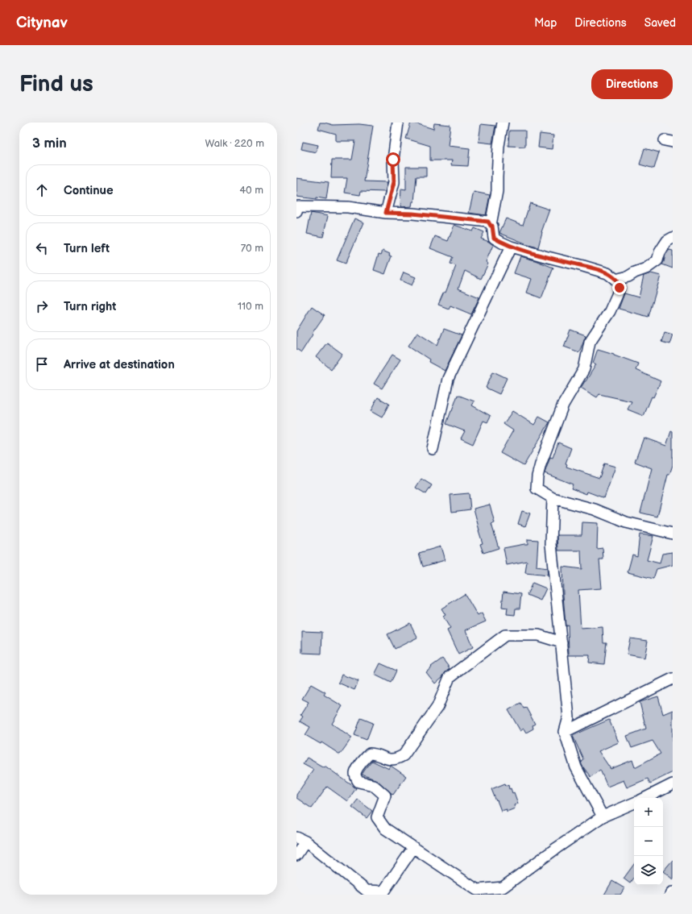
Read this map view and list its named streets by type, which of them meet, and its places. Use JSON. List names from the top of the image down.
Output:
{
  "page": {
    "header": "Citynav",
    "nav": ["Map", "Directions", "Saved"],
    "buttons": "Directions",
    "title": "Find us",
    "heading": ["3 min", "Walk · 220 m"],
    "list": [
      ["Continue", "40 m"],
      ["Turn left", "70 m"],
      ["Turn right", "110 m"],
      "Arrive at destination"
    ],
    "map_buttons": ["+", "−"]
  }
}
